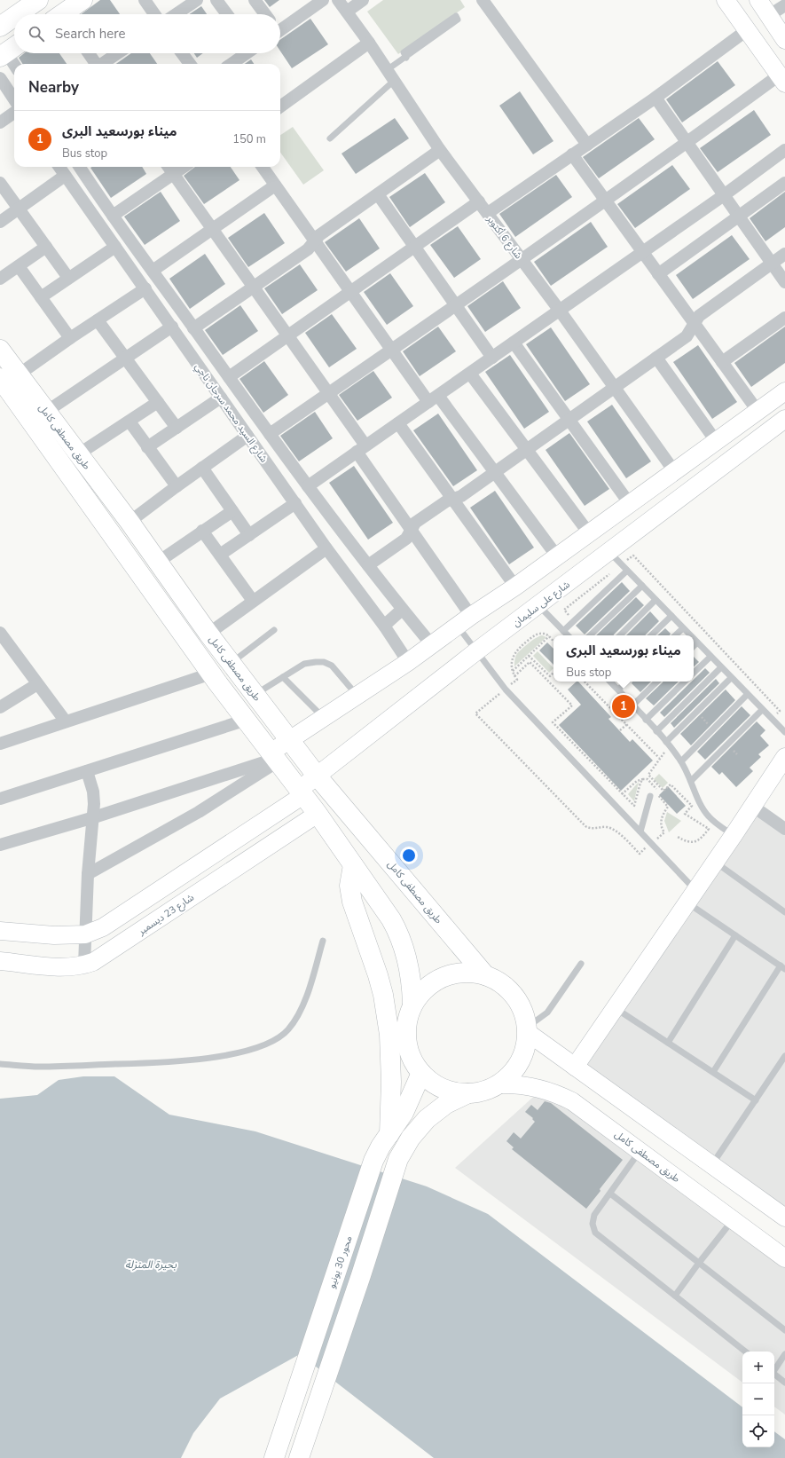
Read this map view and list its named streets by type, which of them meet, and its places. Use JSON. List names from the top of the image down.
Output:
{
  "streets": {
    "main road": ["طريق مصطفى كامل", "محور 30 يونيو"],
    "street": [
      "شارع 6 أكتوبر",
      "شارع السيد محمد سرحان ناجي",
      "شارع على سليمان",
      "شارع 23 ديسمبر"
    ]
  },
  "crossings": [
    ["طريق مصطفى كامل", "شارع على سليمان"],
    ["طريق مصطفى كامل", "شارع 23 ديسمبر"],
    ["طريق مصطفى كامل", "محور 30 يونيو"]
  ],
  "water": ["بحيرة المنزلة"],
  "page": {
    "search": "Search here",
    "heading": "Nearby",
    "list": [
      {
        "mark": "1",
        "name": "ميناء بورسعيد البرى",
        "note": "Bus stop",
        "value": "150 m"
      }
    ],
    "popup": ["ميناء بورسعيد البرى", "Bus stop"],
    "pins": "1",
    "map_buttons": ["+", "−"]
  }
}
